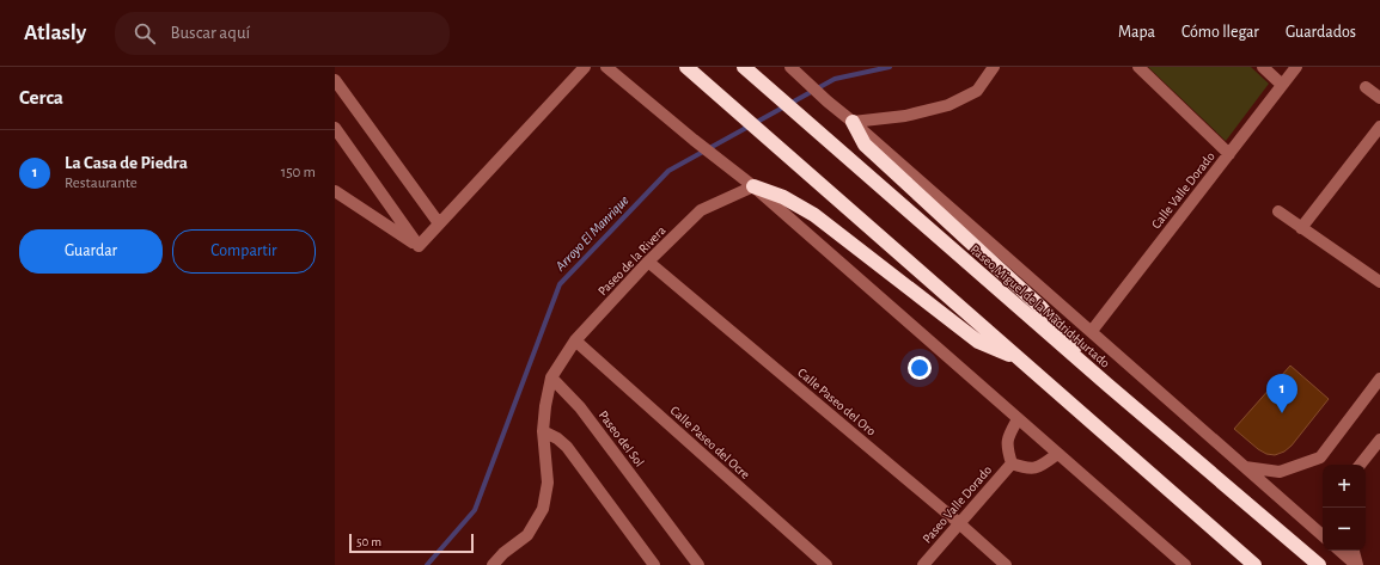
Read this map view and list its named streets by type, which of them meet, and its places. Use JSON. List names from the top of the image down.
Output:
{
  "streets": {
    "highway": ["Paseo Miguel de la Madrid Hurtado"],
    "street": [
      "Calle Valle Dorado",
      "Paseo de la Rivera",
      "Calle Paseo del Oro",
      "Paseo del Sol",
      "Calle Paseo del Ocre",
      "Paseo Valle Dorado"
    ]
  },
  "crossings": [
    ["Paseo de la Rivera", "Calle Paseo del Oro"],
    ["Paseo de la Rivera", "Paseo del Sol"],
    ["Paseo de la Rivera", "Calle Paseo del Ocre"],
    ["Calle Paseo del Oro", "Paseo Valle Dorado"]
  ],
  "water": ["Arroyo El Manrique"],
  "scale_bar": "50 m",
  "page": {
    "header": "Atlasly",
    "search": "Buscar aquí",
    "nav": ["Mapa", "Cómo llegar", "Guardados"],
    "heading": "Cerca",
    "list": [
      {
        "mark": "1",
        "name": "La Casa de Piedra",
        "note": "Restaurante",
        "value": "150 m"
      }
    ],
    "buttons": ["Guardar", "Compartir"],
    "pins": "1",
    "map_buttons": ["+", "−"],
    "scale": "50 m"
  }
}
